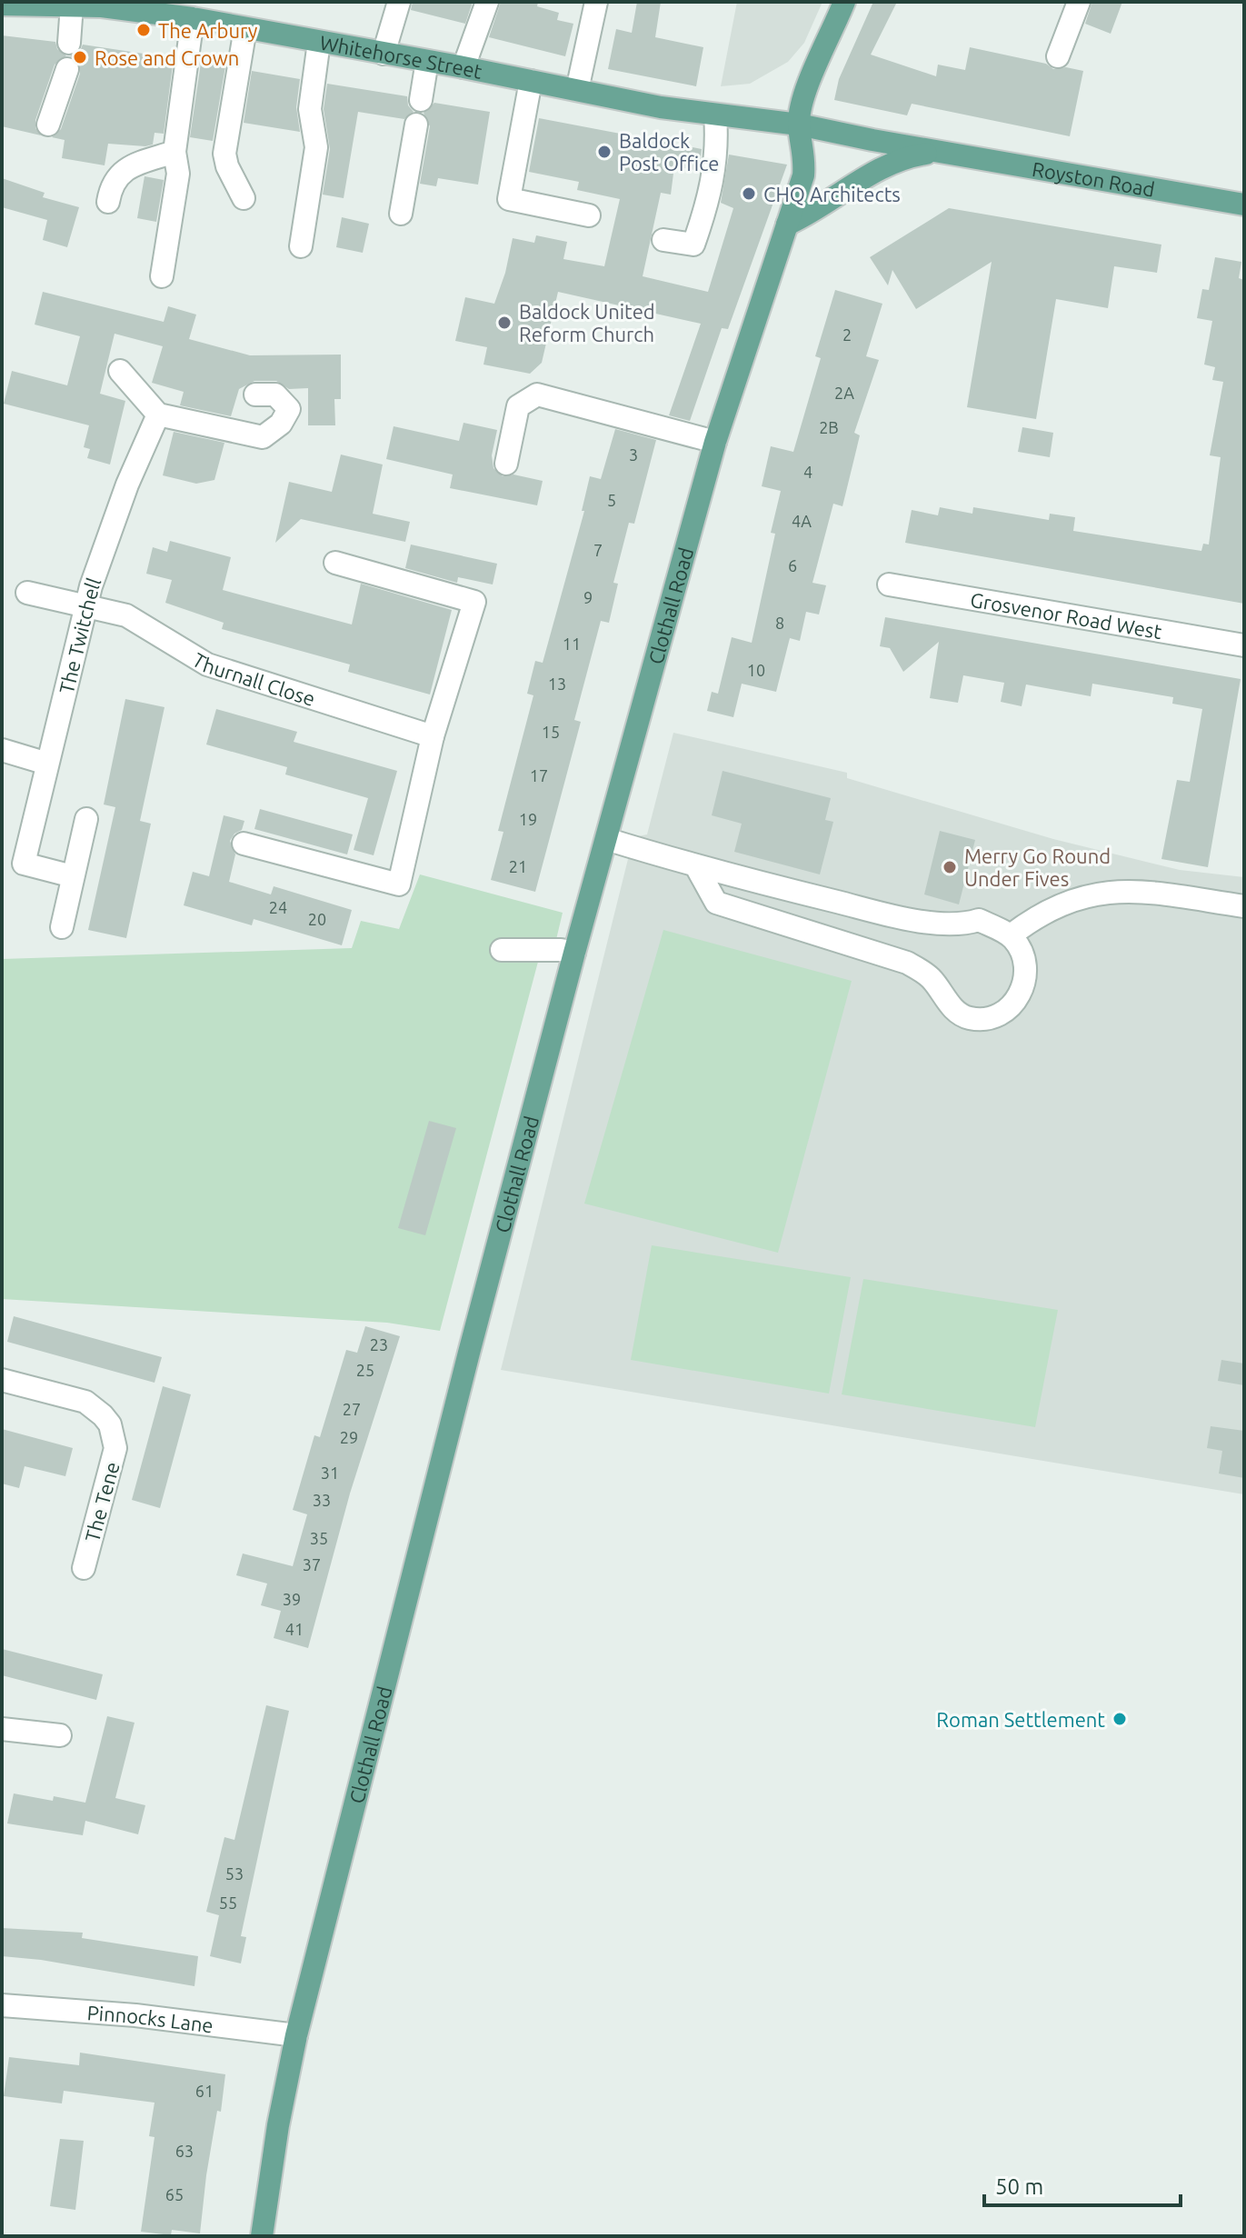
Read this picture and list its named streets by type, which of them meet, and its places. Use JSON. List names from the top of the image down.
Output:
{
  "streets": {
    "main road": ["Whitehorse Street", "Royston Road", "Clothall Road"],
    "street": [
      "Grosvenor Road West",
      "The Twitchell",
      "Thurnall Close",
      "The Tene",
      "Pinnocks Lane"
    ]
  },
  "crossings": [
    ["Whitehorse Street", "Royston Road"],
    ["Whitehorse Street", "Clothall Road"],
    ["Royston Road", "Clothall Road"],
    ["Clothall Road", "Pinnocks Lane"],
    ["The Twitchell", "Thurnall Close"]
  ],
  "places": [
    "The Arbury",
    "Rose and Crown",
    "Baldock Post Office",
    "CHQ Architects",
    "Baldock United Reform Church",
    "Merry Go Round Under Fives",
    "Roman Settlement"
  ],
  "house_numbers": [
    "2",
    "2A",
    "2B",
    "3",
    "4",
    "5",
    "4A",
    "7",
    "6",
    "9",
    "8",
    "11",
    "10",
    "13",
    "15",
    "17",
    "19",
    "21",
    "24",
    "20",
    "23",
    "25",
    "27",
    "29",
    "31",
    "33",
    "35",
    "37",
    "39",
    "41",
    "53",
    "55",
    "61",
    "63",
    "65"
  ],
  "scale_bar": "50 m"
}
